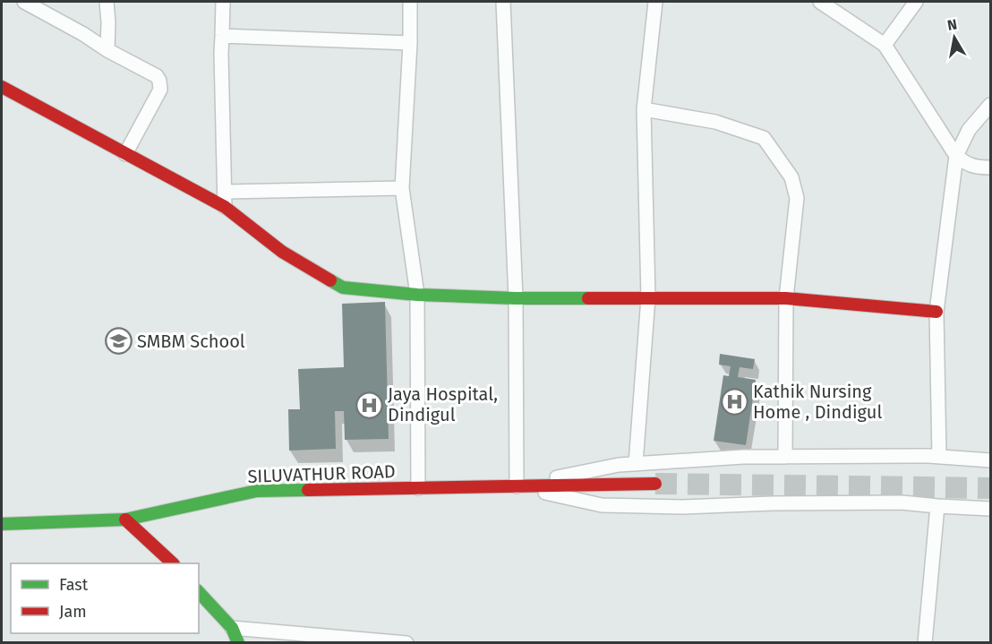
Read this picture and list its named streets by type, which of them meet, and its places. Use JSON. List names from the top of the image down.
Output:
{
  "streets": {
    "street": ["SILUVATHUR ROAD"]
  },
  "places": {
    "school or university": ["SMBM School"],
    "hospital": ["Kathik Nursing Home , Dindigul", "Jaya Hospital, Dindigul"]
  },
  "legend": ["Fast", "Jam"],
  "north": "top"
}
